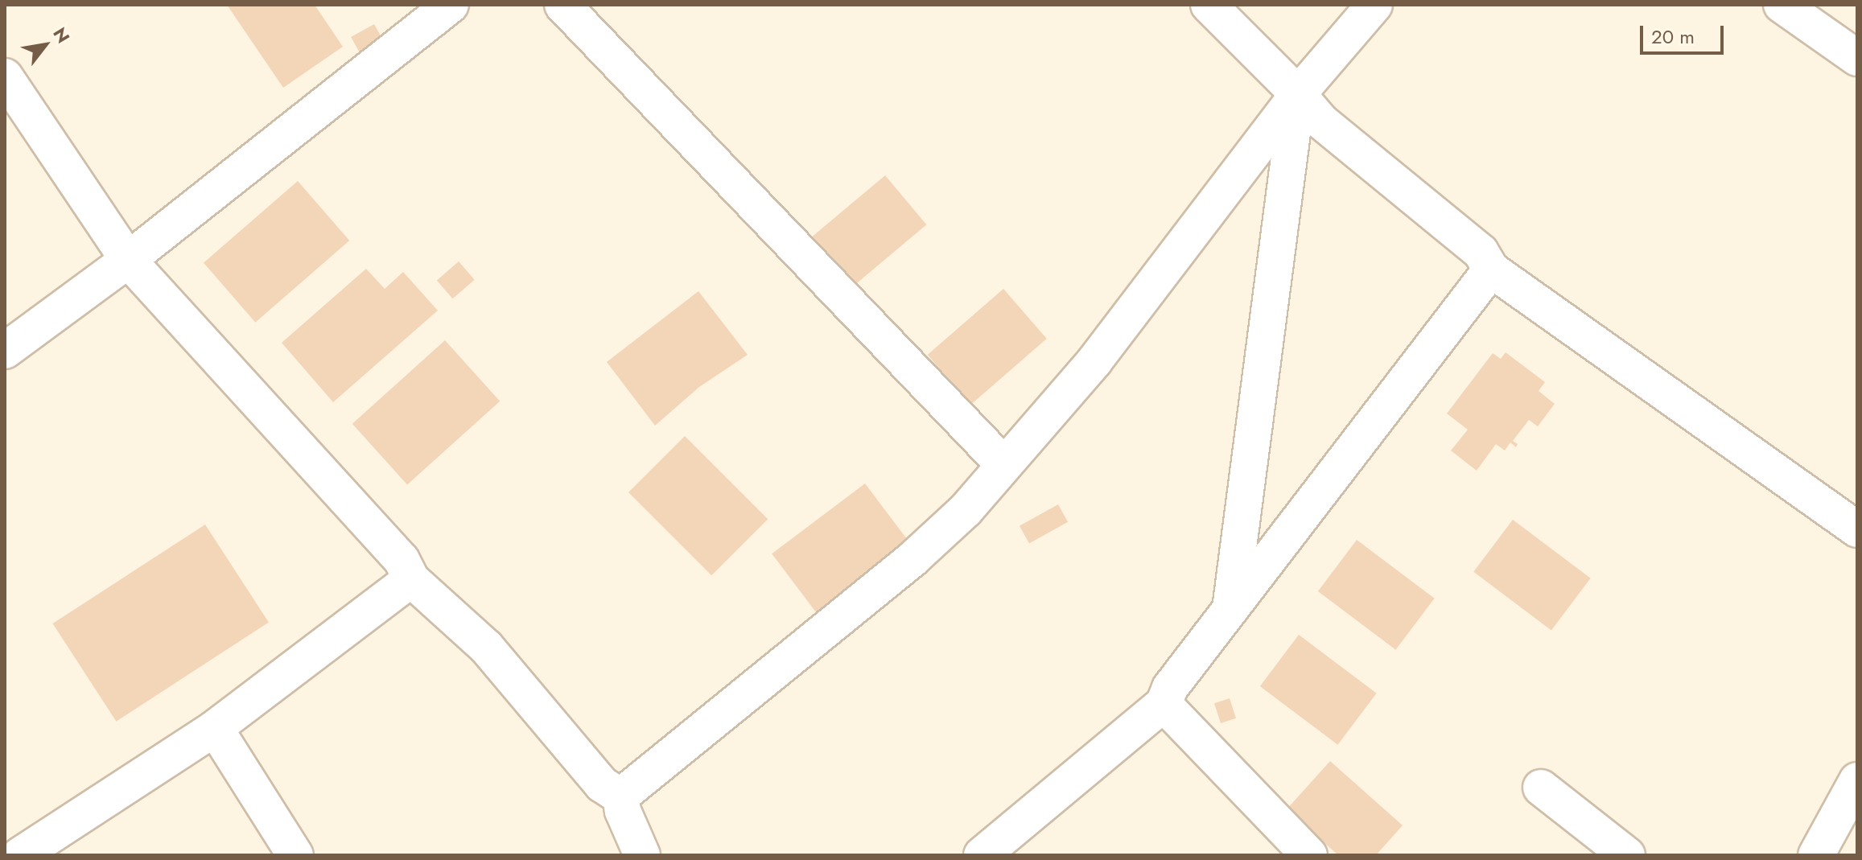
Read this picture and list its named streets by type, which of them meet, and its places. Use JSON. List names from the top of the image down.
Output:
{
  "scale_bar": "20 m",
  "north": "top right"
}
